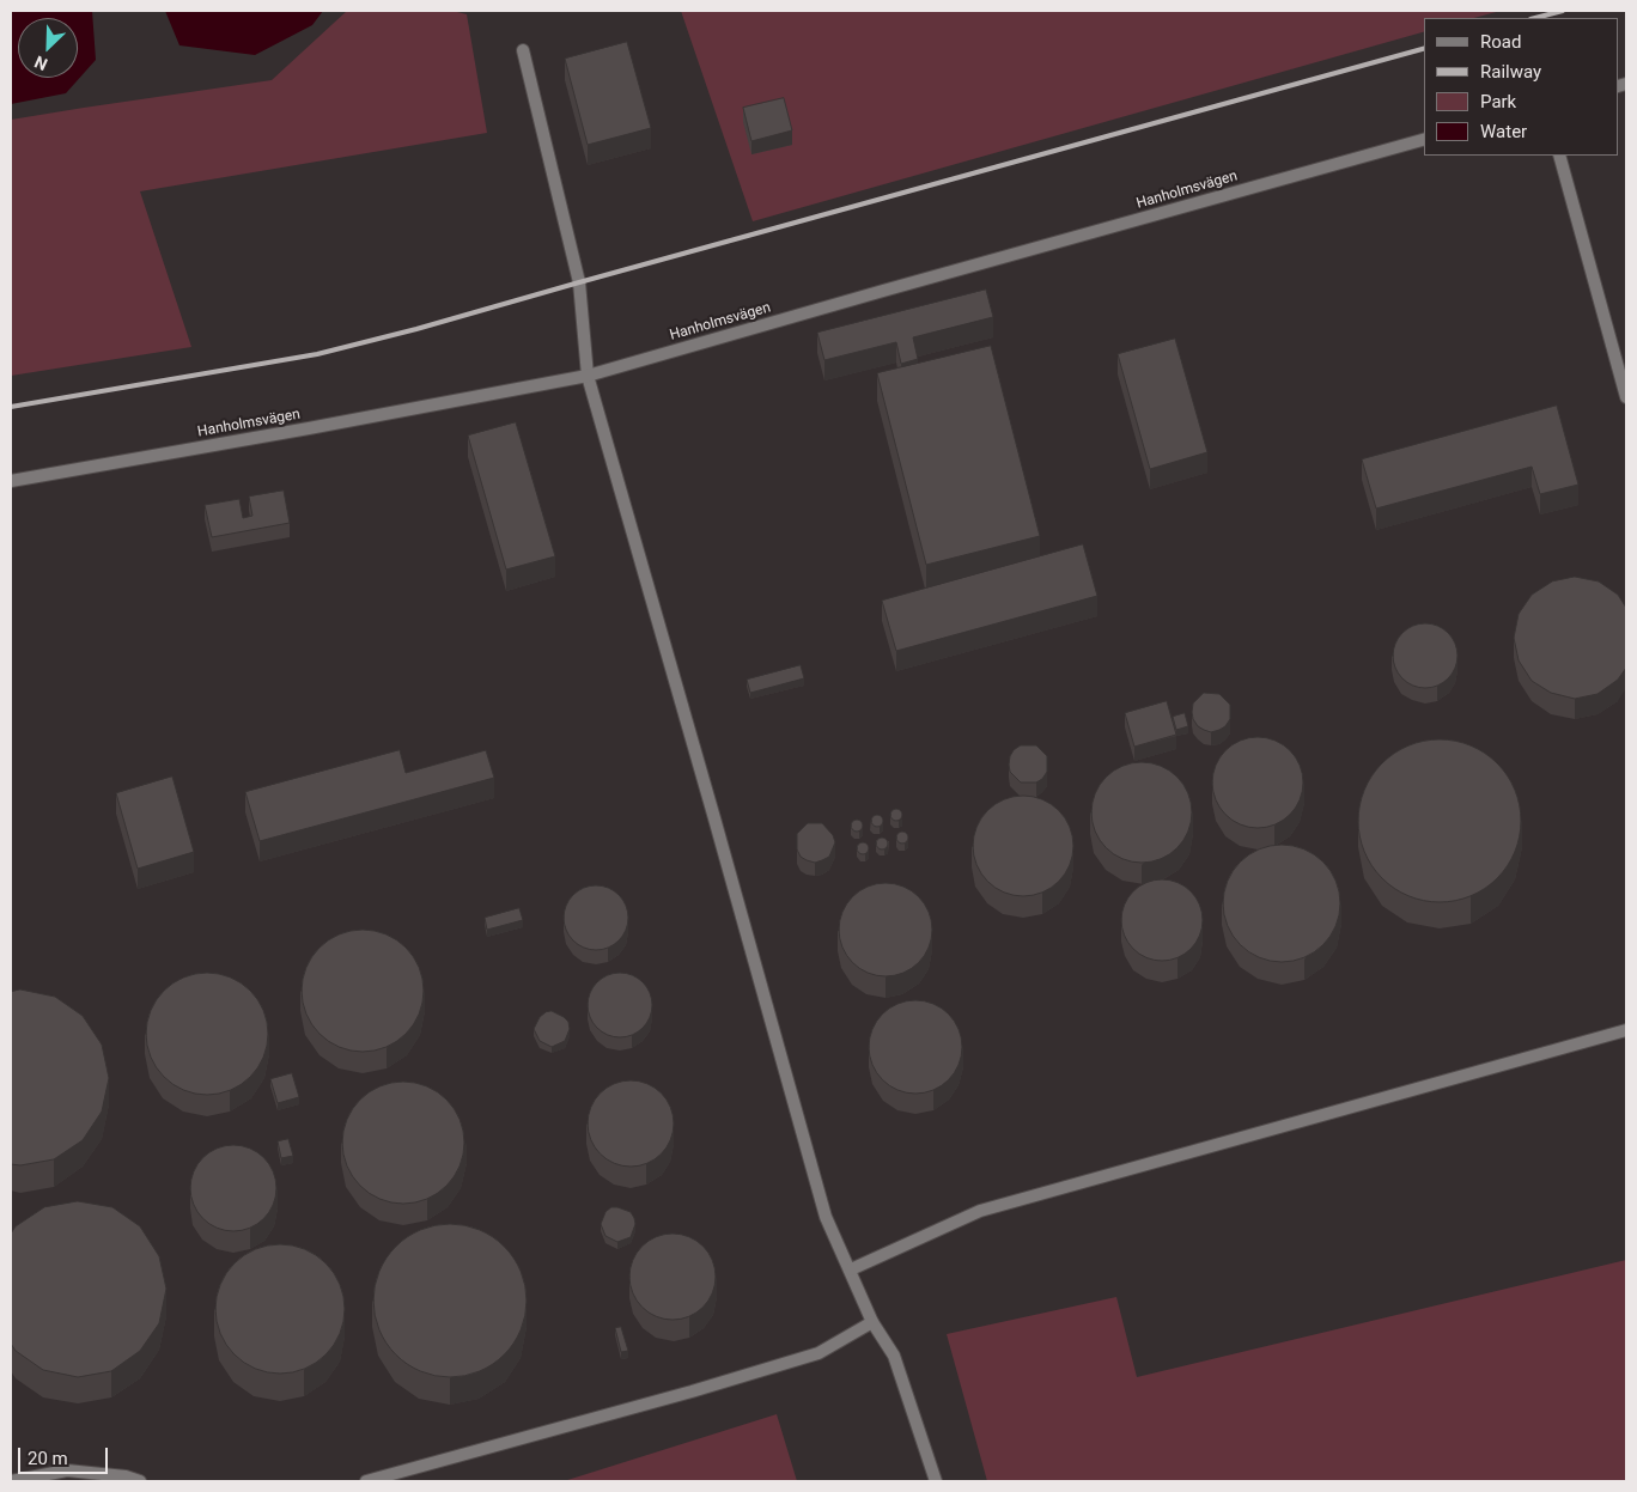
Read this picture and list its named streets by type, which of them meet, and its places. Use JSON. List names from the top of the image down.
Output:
{
  "streets": {
    "street": ["Hanholmsvägen"]
  },
  "legend": [
    "Road",
    "Railway",
    "Park",
    "Water"
  ],
  "scale_bar": "20 m",
  "north": "bottom left"
}
